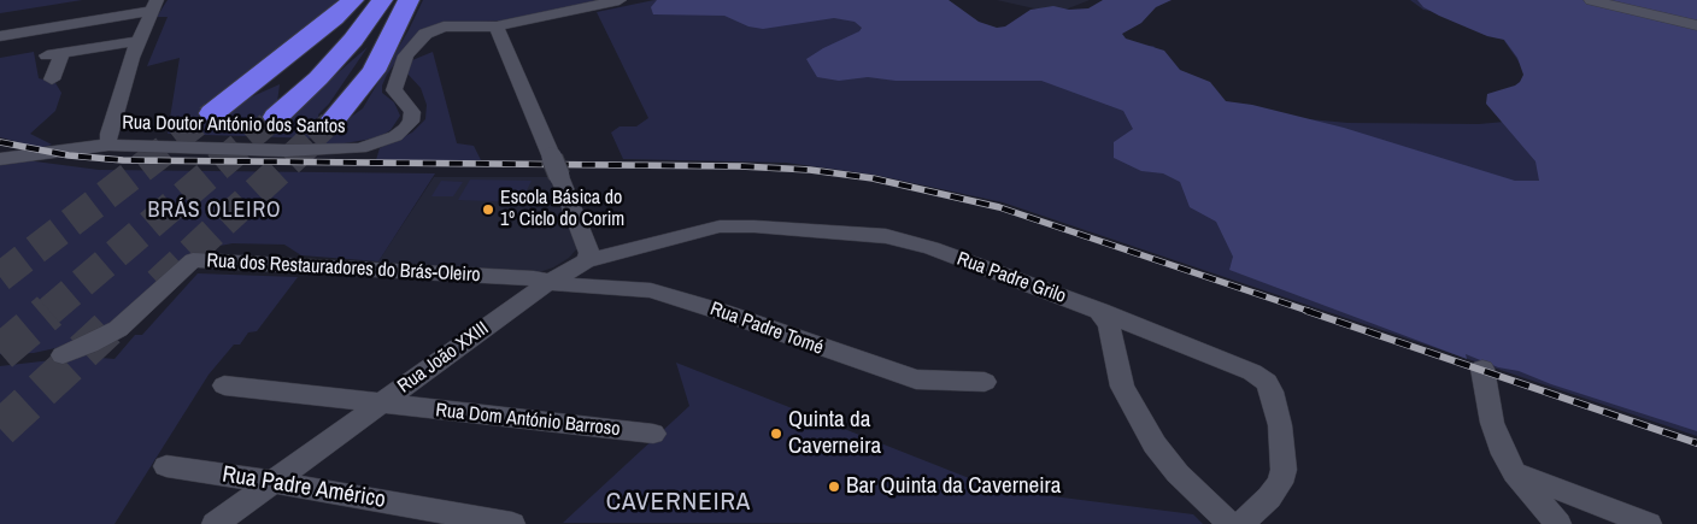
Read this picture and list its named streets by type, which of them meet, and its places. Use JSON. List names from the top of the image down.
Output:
{
  "streets": {
    "street": [
      "Rua Doutor António dos Santos",
      "Rua dos Restauradores do Brás-Oleiro",
      "Rua Padre Grilo",
      "Rua Padre Tomé",
      "Rua João XXIII",
      "Rua Dom António Barroso",
      "Rua Padre Américo"
    ]
  },
  "crossings": [
    ["Rua dos Restauradores do Brás-Oleiro", "Rua Padre Tomé"],
    ["Rua dos Restauradores do Brás-Oleiro", "Rua João XXIII"],
    ["Rua Padre Grilo", "Rua João XXIII"],
    ["Rua Padre Tomé", "Rua João XXIII"],
    ["Rua João XXIII", "Rua Dom António Barroso"],
    ["Rua João XXIII", "Rua Padre Américo"]
  ],
  "districts": ["BRÁS OLEIRO", "CAVERNEIRA"],
  "places": ["Escola Básica do 1º Ciclo do Corim", "Quinta da Caverneira", "Bar Quinta da Caverneira"]
}
